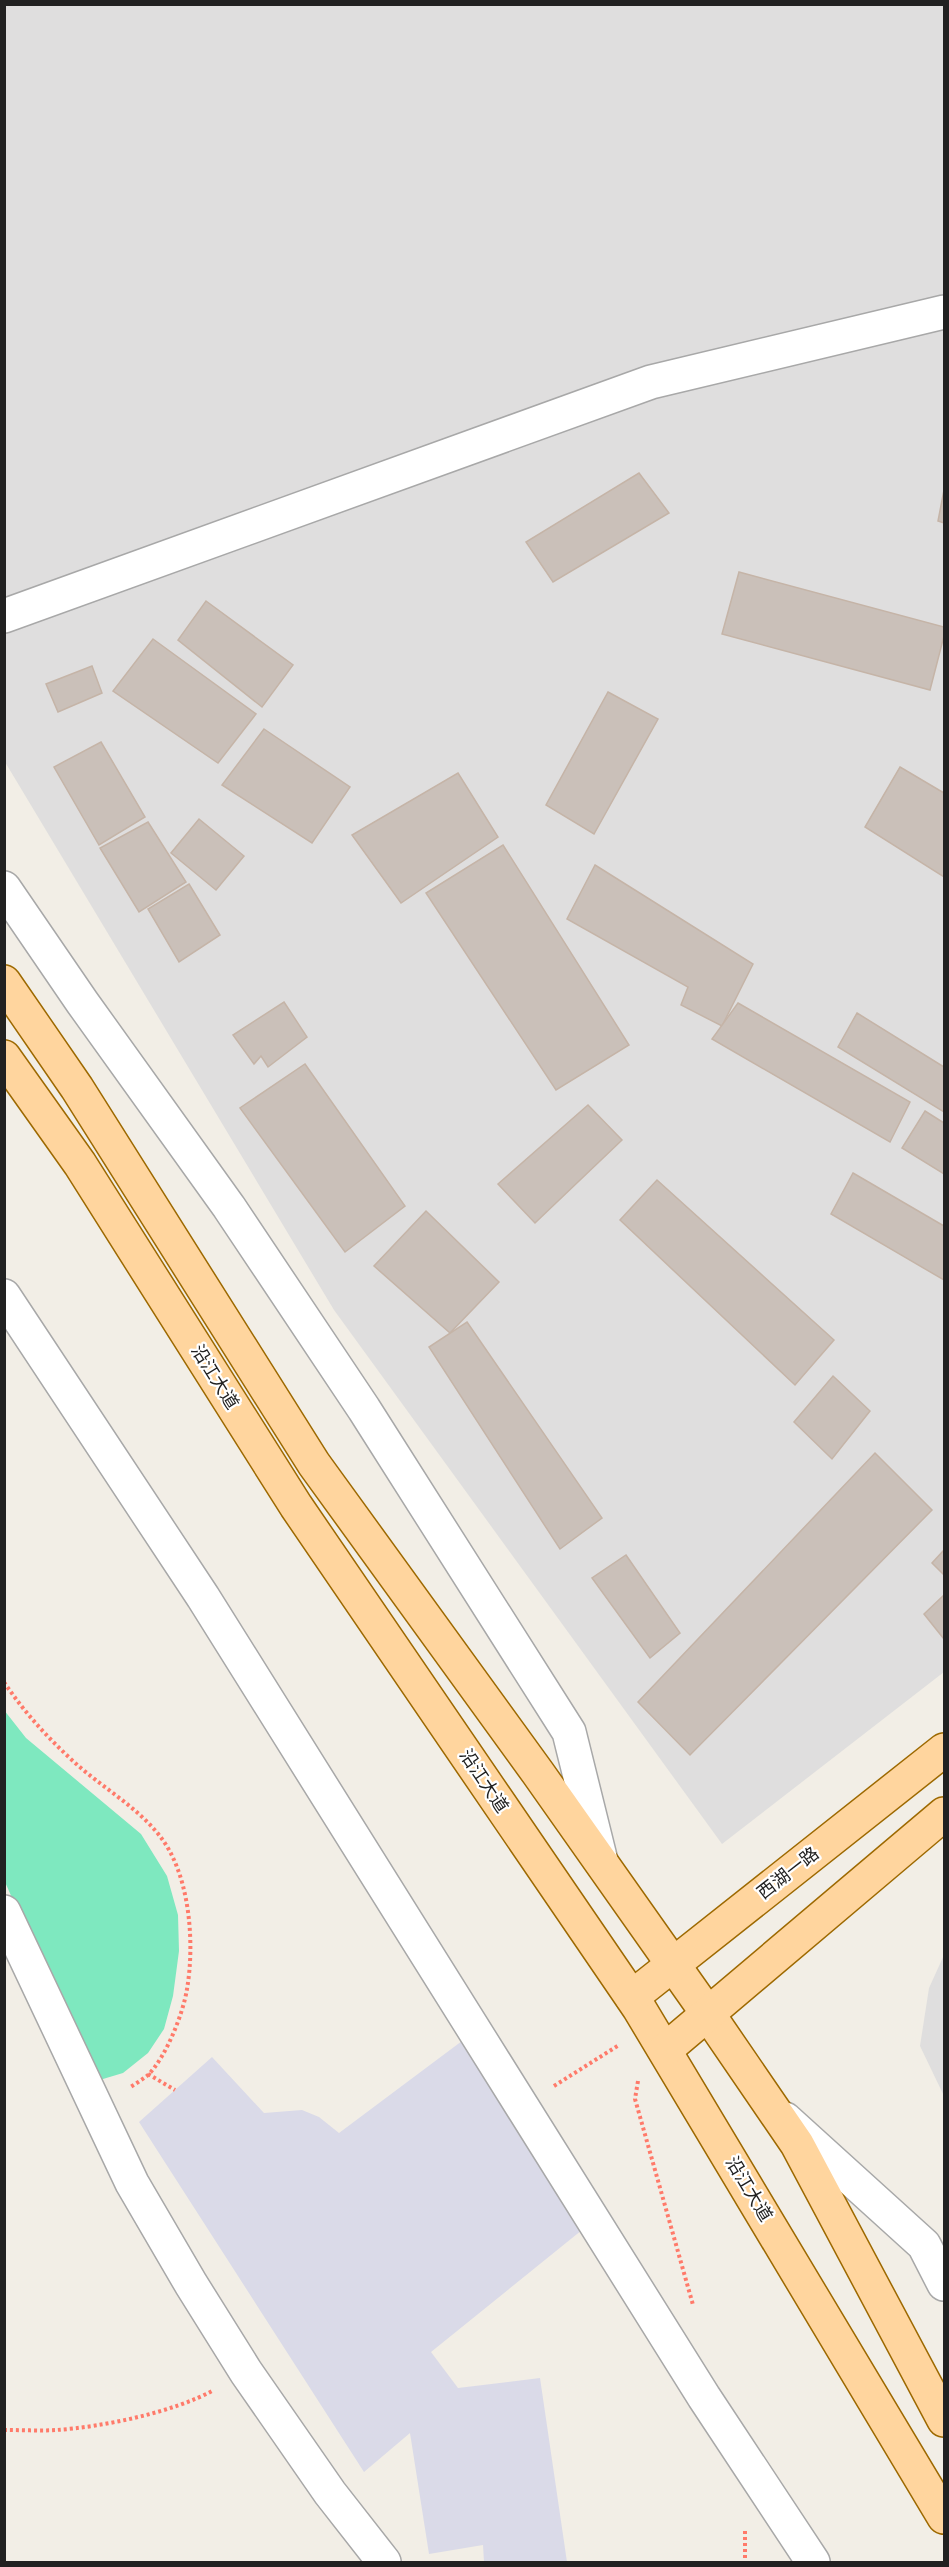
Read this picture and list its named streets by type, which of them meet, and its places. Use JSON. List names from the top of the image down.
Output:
{
  "streets": {
    "main road": ["沿江大道", "西湖一路"]
  },
  "crossings": [
    ["沿江大道", "西湖一路"]
  ]
}
